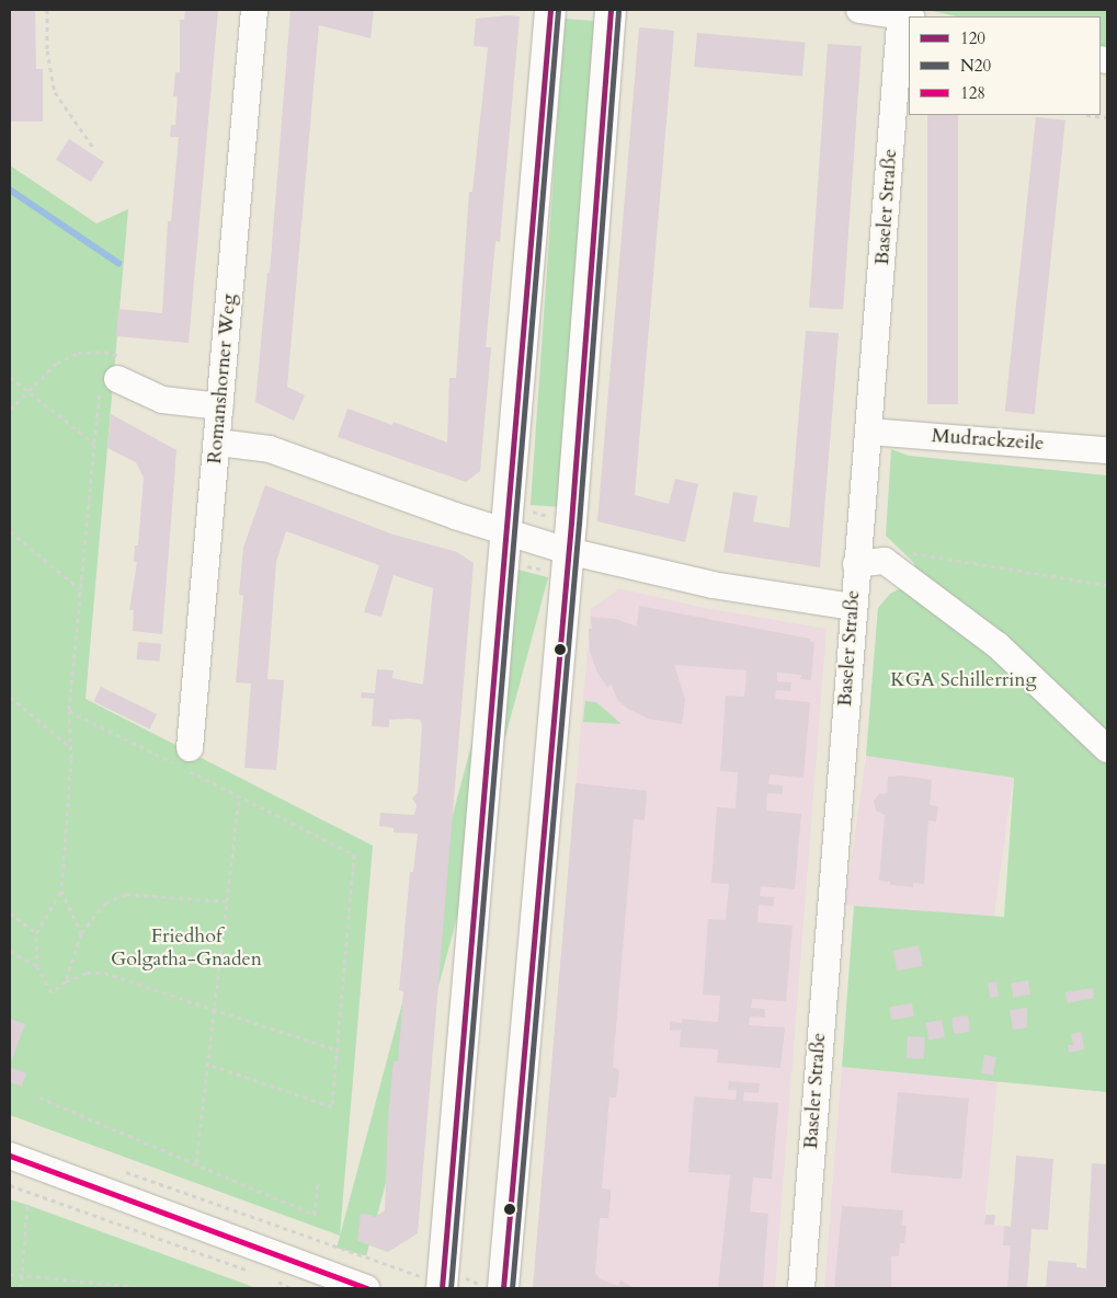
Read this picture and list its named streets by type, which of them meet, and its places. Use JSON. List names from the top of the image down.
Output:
{
  "streets": {
    "street": ["Baseler Straße", "Romanshorner Weg", "Mudrackzeile"]
  },
  "crossings": [
    ["Baseler Straße", "Mudrackzeile"]
  ],
  "parks": ["KGA Schillerring", "Friedhof Golgatha-Gnaden"],
  "lines": ["transit line 120", "transit line N20", "transit line 128"],
  "legend": ["120", "N20", "128"]
}
